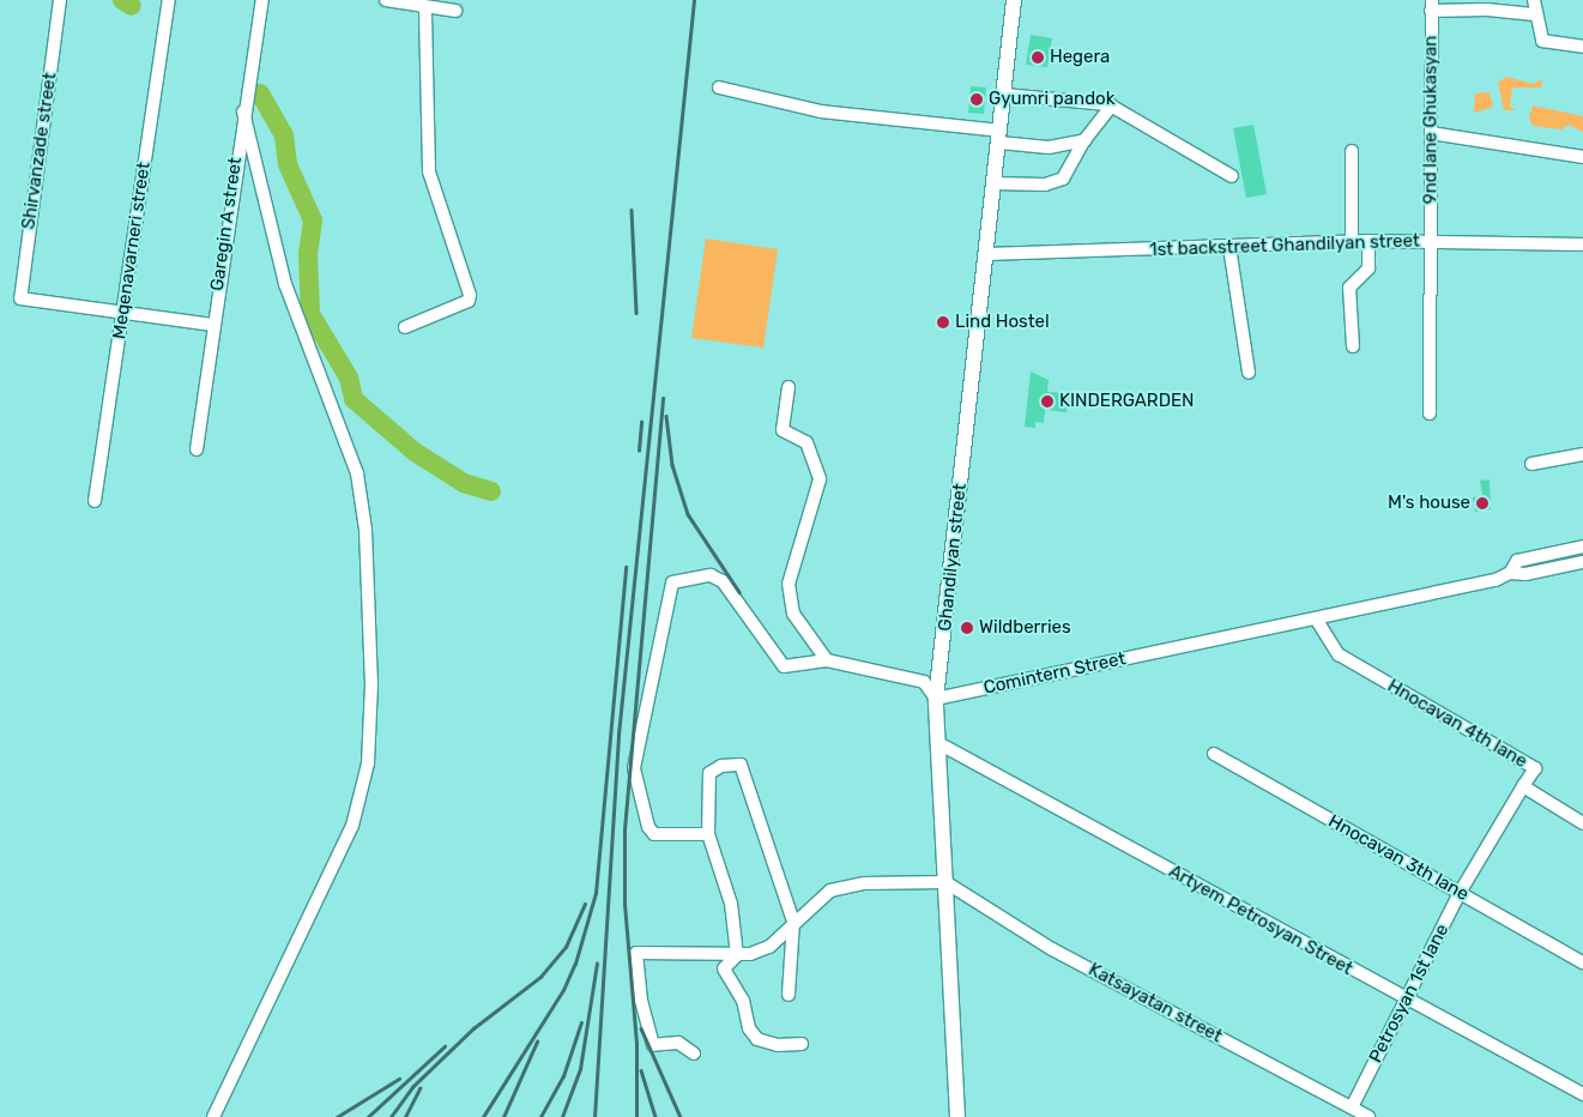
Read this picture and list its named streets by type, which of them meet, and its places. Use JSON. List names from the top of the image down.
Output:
{
  "streets": {
    "main road": ["Ghandilyan street"],
    "street": [
      "9nd lane Ghukasyan",
      "Shirvanzade street",
      "Garegin A street",
      "1st backstreet Ghandilyan street",
      "Meqenavarneri street",
      "Comintern Street",
      "Hnocavan 4th lane",
      "Hnocavan 3th lane",
      "Artyem Petrosyan Street",
      "Petrosyan 1st lane",
      "Katsayatan street"
    ]
  },
  "crossings": [
    ["9nd lane Ghukasyan", "1st backstreet Ghandilyan street"],
    ["Shirvanzade street", "Meqenavarneri street"],
    ["1st backstreet Ghandilyan street", "Ghandilyan street"],
    ["Ghandilyan street", "Comintern Street"],
    ["Ghandilyan street", "Artyem Petrosyan Street"],
    ["Ghandilyan street", "Katsayatan street"],
    ["Comintern Street", "Hnocavan 4th lane"],
    ["Hnocavan 4th lane", "Petrosyan 1st lane"],
    ["Hnocavan 3th lane", "Petrosyan 1st lane"],
    ["Artyem Petrosyan Street", "Petrosyan 1st lane"],
    ["Petrosyan 1st lane", "Katsayatan street"]
  ],
  "places": [
    "Hegera",
    "Gyumri pandok",
    "Lind Hostel",
    "KINDERGARDEN",
    "M's house",
    "Wildberries"
  ]
}
